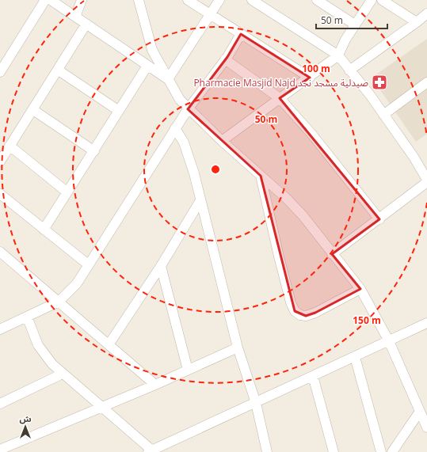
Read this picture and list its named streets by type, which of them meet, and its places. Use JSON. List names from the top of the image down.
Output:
{
  "places": {
    "pharmacy": ["Pharmacie Masjid Najd صيدلية مسجد نجد"]
  },
  "scale_bar": "50 m",
  "north": "top",
  "rings": ["100 m", "50 m", "150 m"]
}
